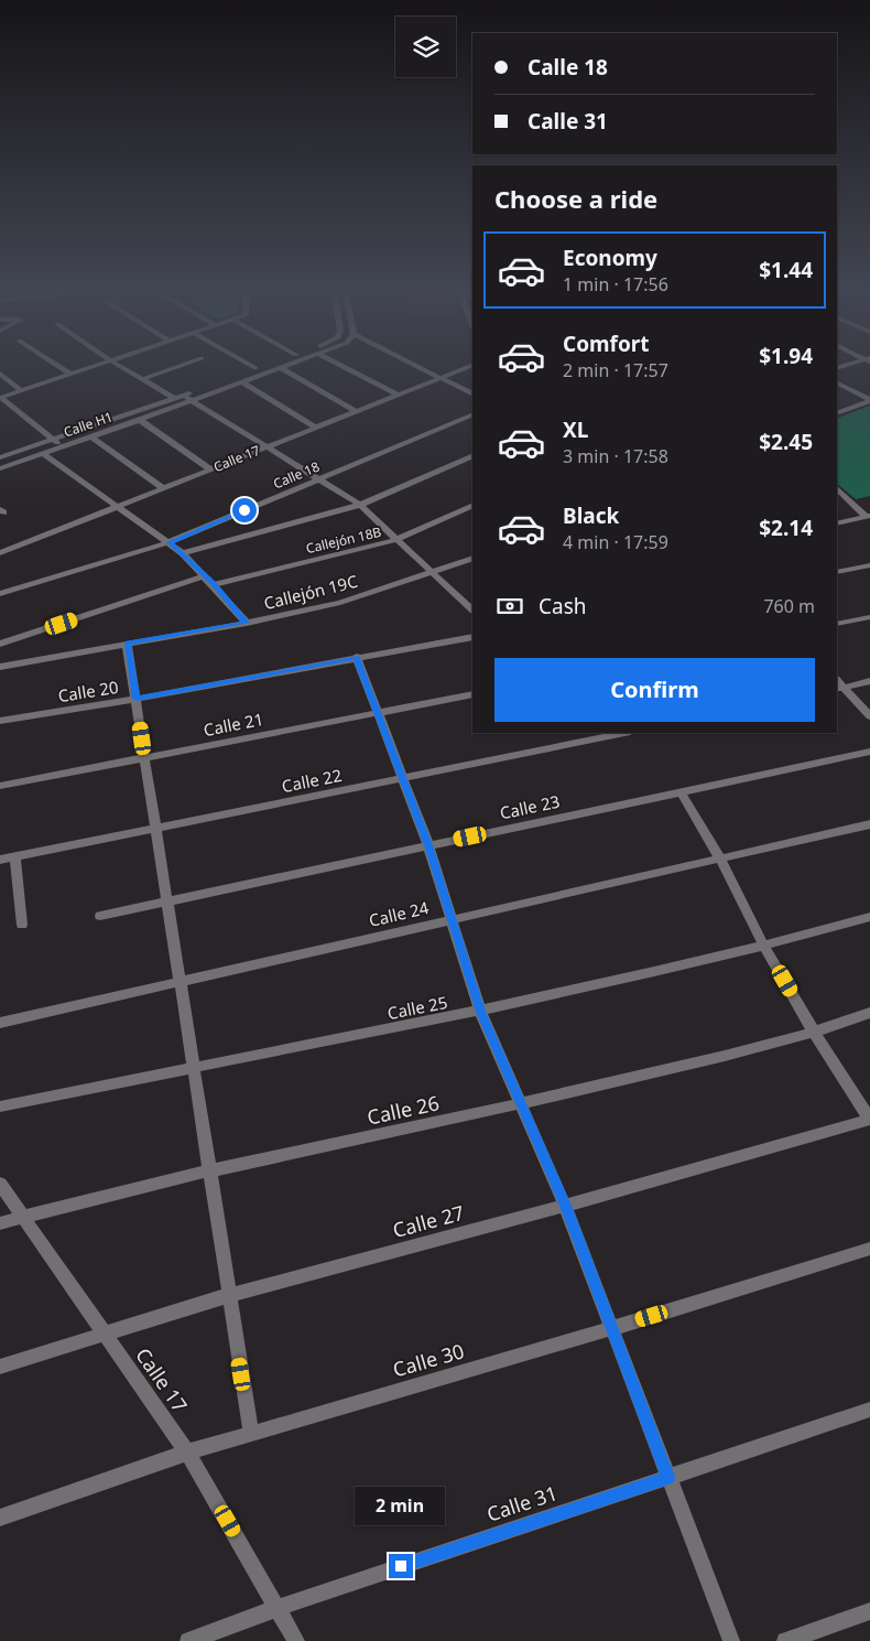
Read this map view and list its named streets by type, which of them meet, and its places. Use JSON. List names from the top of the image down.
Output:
{
  "streets": {
    "street": [
      "Calle H1",
      "Calle 17",
      "Calle 18",
      "Callejón 18B",
      "Callejón 19C",
      "Calle 20",
      "Calle 21",
      "Calle 22",
      "Calle 23",
      "Calle 24",
      "Calle 25",
      "Calle 26",
      "Calle 27",
      "Calle 30",
      "Calle 31"
    ]
  },
  "crossings": [
    ["Calle 17", "Calle 26"],
    ["Calle 17", "Calle 27"],
    ["Calle 17", "Calle 30"],
    ["Calle 17", "Calle 31"]
  ],
  "page": {
    "banner": ["Calle 18", "Calle 31"],
    "heading": "Choose a ride",
    "list": [
      {
        "name": "Economy",
        "note": "1 min · 17:56",
        "value": "$1.44"
      },
      {
        "name": "Comfort",
        "note": "2 min · 17:57",
        "value": "$1.94"
      },
      {
        "name": "XL",
        "note": "3 min · 17:58",
        "value": "$2.45"
      },
      {
        "name": "Black",
        "note": "4 min · 17:59",
        "value": "$2.14"
      }
    ],
    "pay": ["Cash", "760 m"],
    "buttons": "Confirm",
    "bubble": "2 min"
  }
}
